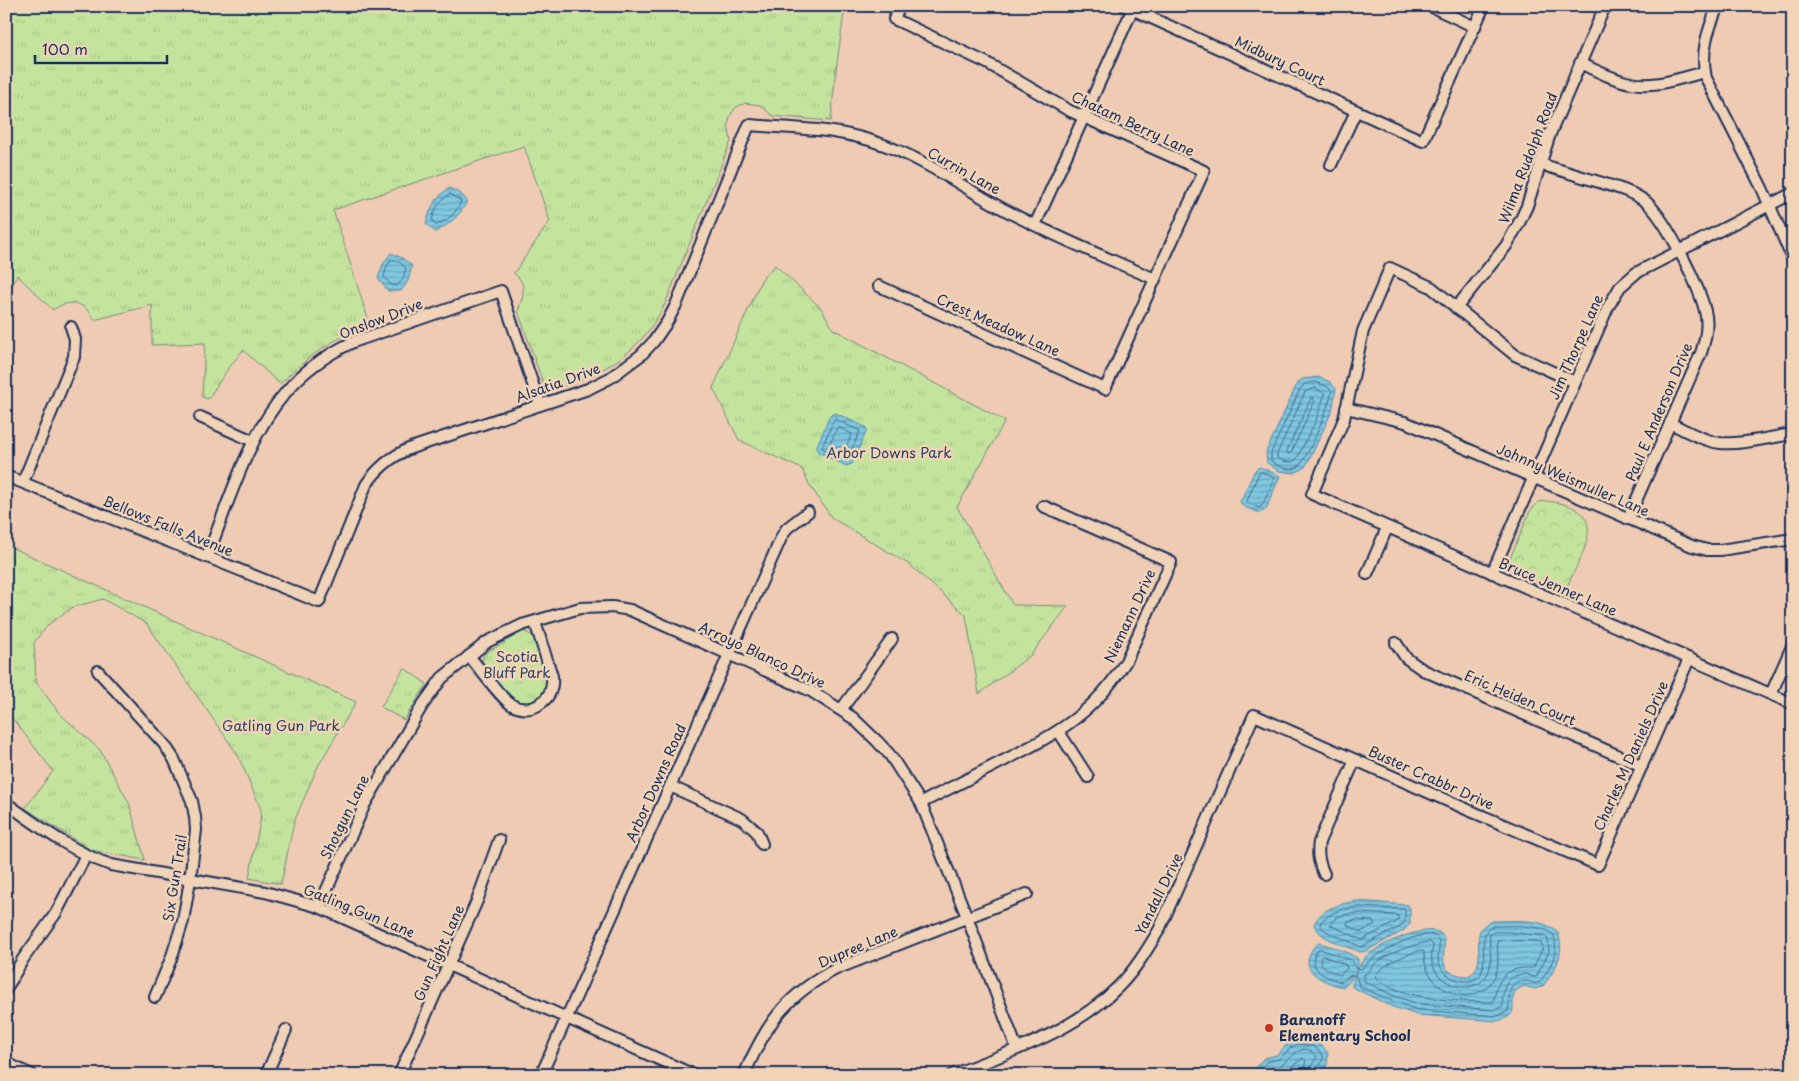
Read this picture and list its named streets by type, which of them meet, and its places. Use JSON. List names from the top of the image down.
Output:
{
  "streets": {
    "street": [
      "Midbury Court",
      "Chatam Berry Lane",
      "Wilma Rudolph Road",
      "Currin Lane",
      "Onslow Drive",
      "Crest Meadow Lane",
      "Jim Thorpe Lane",
      "Alsatia Drive",
      "Paul E Anderson Drive",
      "Johnny Weismuller Lane",
      "Bellows Falls Avenue",
      "Bruce Jenner Lane",
      "Niemann Drive",
      "Arroyo Blanco Drive",
      "Eric Heiden Court",
      "Charles M Daniels Drive",
      "Buster Crabbr Drive",
      "Arbor Downs Road",
      "Shotgun Lane",
      "Six Gun Trail",
      "Yandall Drive",
      "Gatling Gun Lane",
      "Dupree Lane",
      "Gun Fight Lane"
    ]
  },
  "crossings": [
    ["Chatam Berry Lane", "Currin Lane"],
    ["Chatam Berry Lane", "Crest Meadow Lane"],
    ["Wilma Rudolph Road", "Paul E Anderson Drive"],
    ["Currin Lane", "Alsatia Drive"],
    ["Onslow Drive", "Alsatia Drive"],
    ["Onslow Drive", "Bellows Falls Avenue"],
    ["Jim Thorpe Lane", "Paul E Anderson Drive"],
    ["Jim Thorpe Lane", "Johnny Weismuller Lane"],
    ["Jim Thorpe Lane", "Bruce Jenner Lane"],
    ["Alsatia Drive", "Bellows Falls Avenue"],
    ["Paul E Anderson Drive", "Johnny Weismuller Lane"],
    ["Johnny Weismuller Lane", "Bruce Jenner Lane"],
    ["Bruce Jenner Lane", "Charles M Daniels Drive"],
    ["Niemann Drive", "Arroyo Blanco Drive"],
    ["Arroyo Blanco Drive", "Arbor Downs Road"],
    ["Arroyo Blanco Drive", "Shotgun Lane"],
    ["Arroyo Blanco Drive", "Yandall Drive"],
    ["Arroyo Blanco Drive", "Dupree Lane"],
    ["Eric Heiden Court", "Charles M Daniels Drive"],
    ["Charles M Daniels Drive", "Buster Crabbr Drive"],
    ["Buster Crabbr Drive", "Yandall Drive"],
    ["Arbor Downs Road", "Gatling Gun Lane"],
    ["Shotgun Lane", "Gatling Gun Lane"],
    ["Six Gun Trail", "Gatling Gun Lane"],
    ["Gatling Gun Lane", "Gun Fight Lane"]
  ],
  "parks": ["Arbor Downs Park", "Scotia Bluff Park", "Gatling Gun Park"],
  "places": ["Baranoff Elementary School"],
  "scale_bar": "100 m"
}
